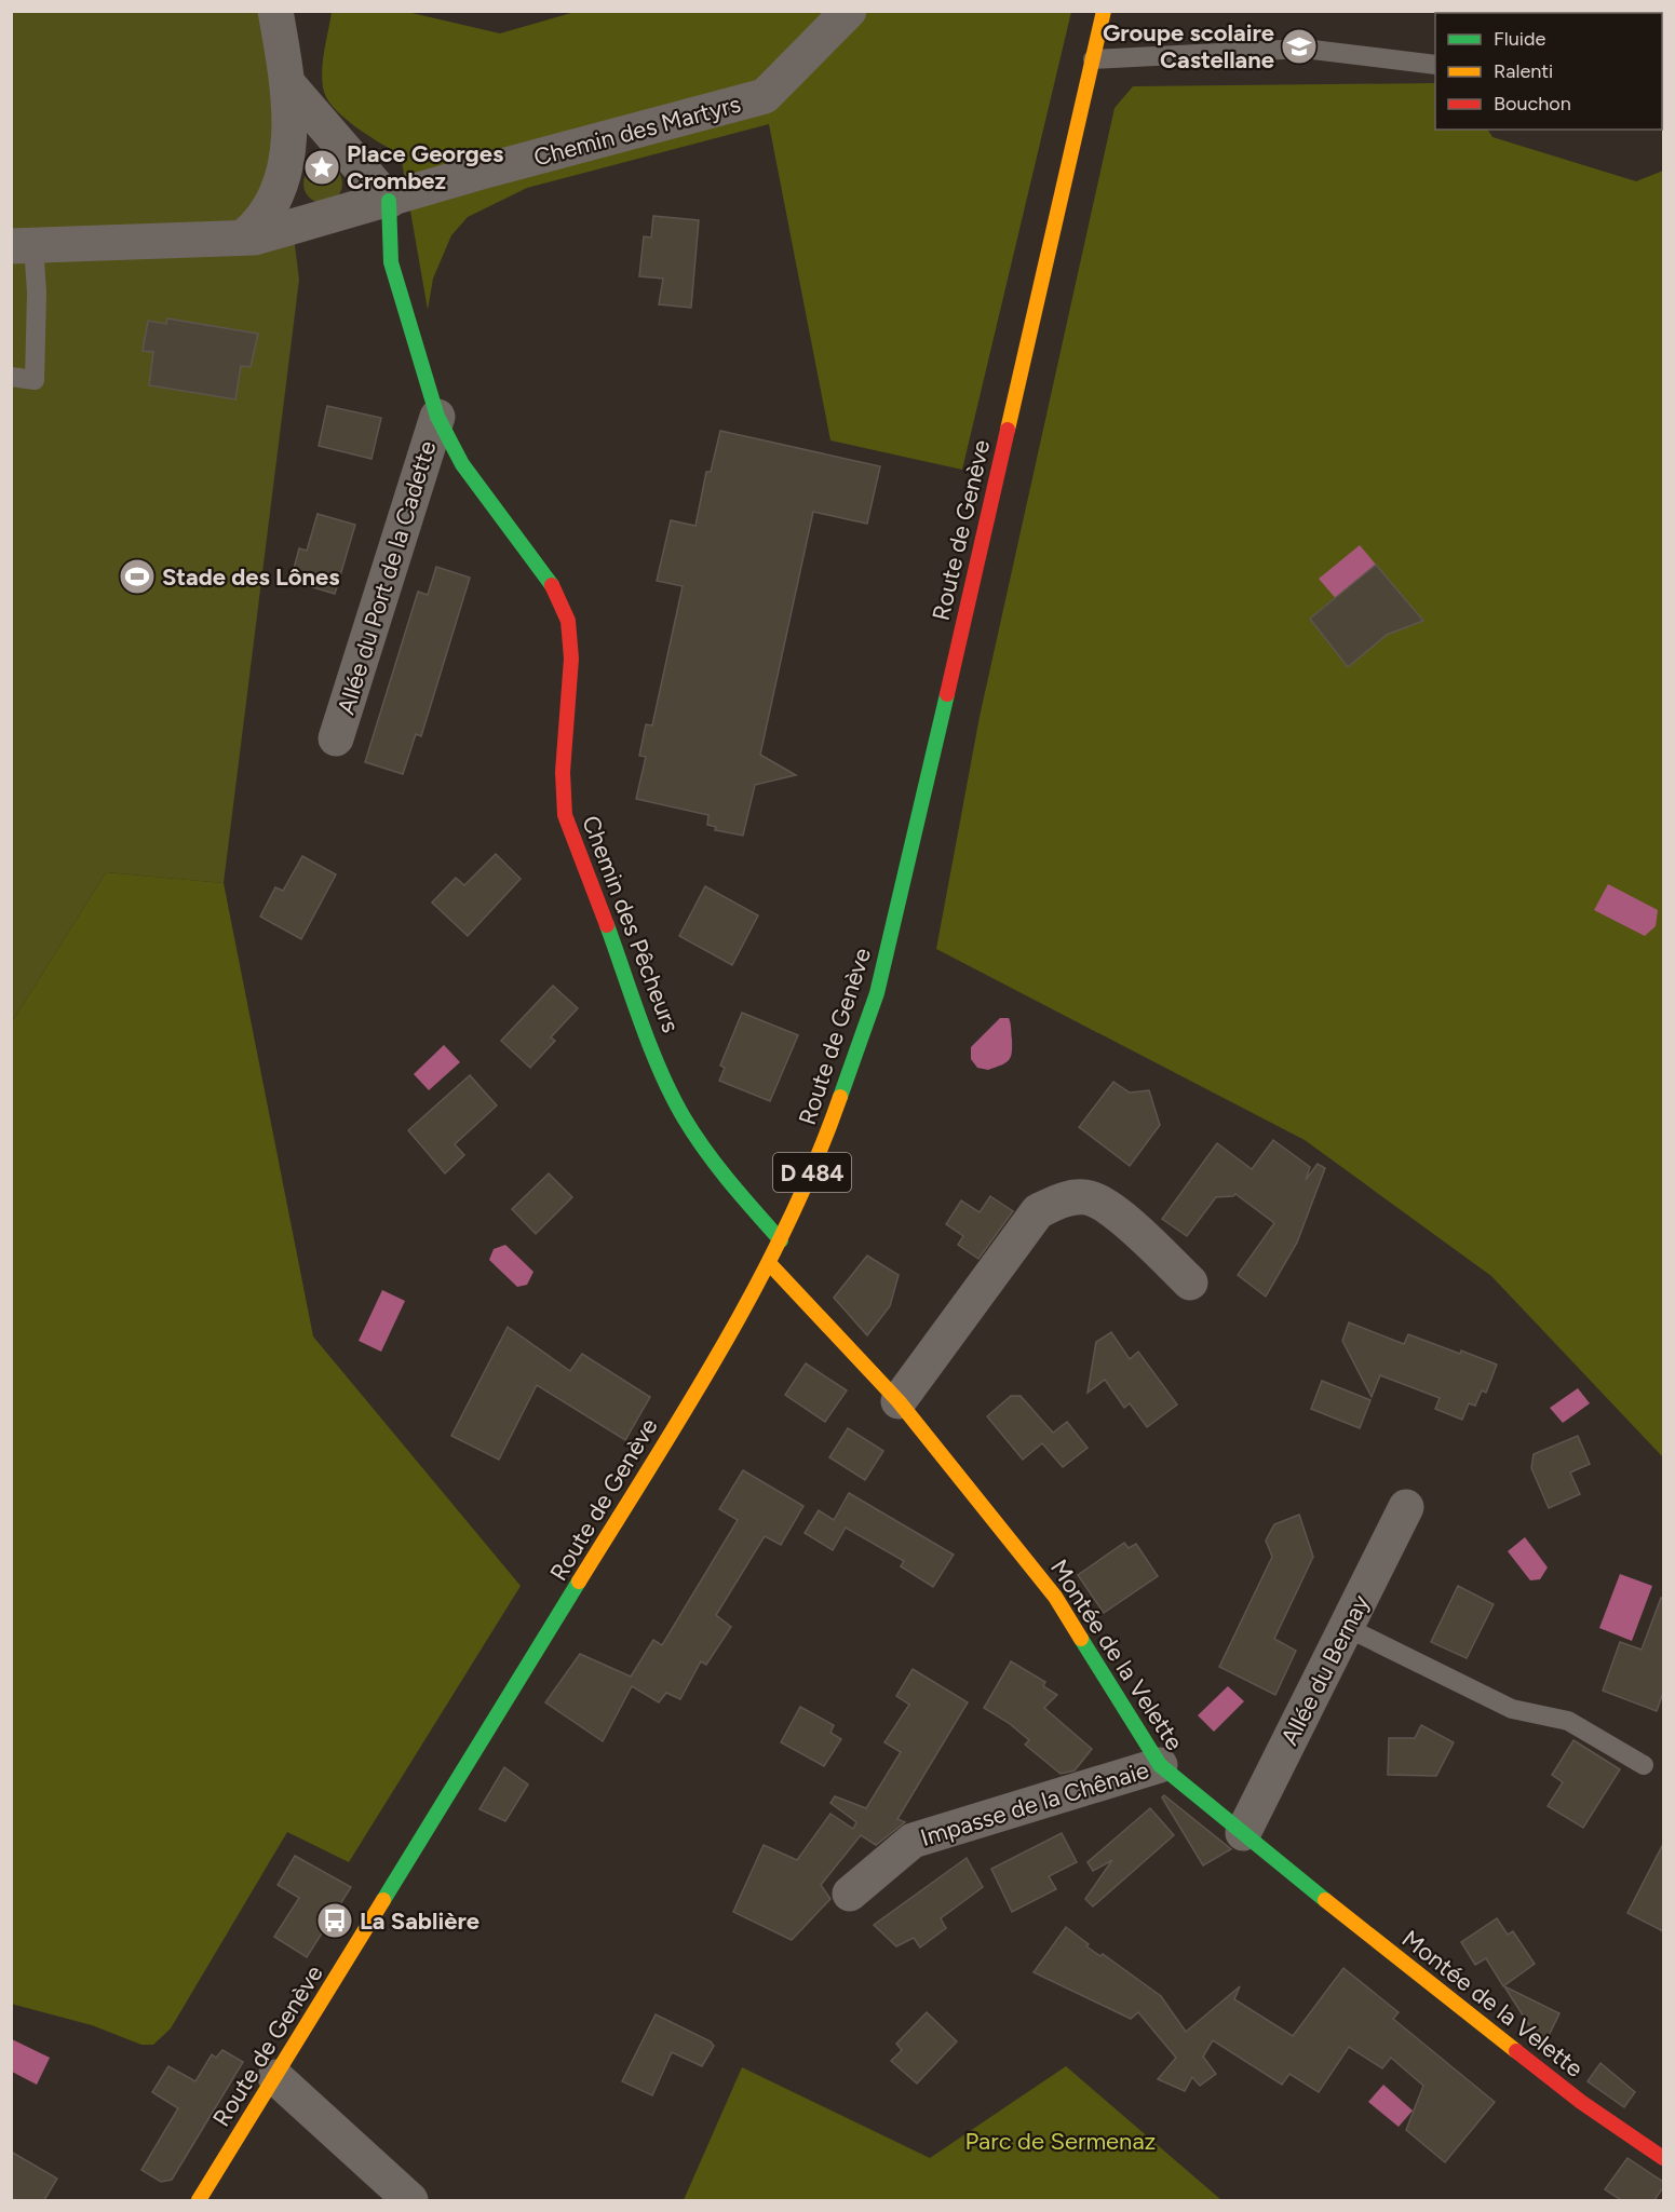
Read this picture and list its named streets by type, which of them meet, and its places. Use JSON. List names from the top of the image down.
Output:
{
  "streets": {
    "street": [
      "Chemin des Martyrs",
      "Route de Genève",
      "Allée du Port de la Cadette",
      "Chemin des Pêcheurs",
      "D 484",
      "Montée de la Velette",
      "Allée du Bernay",
      "Impasse de la Chênaie"
    ]
  },
  "crossings": [
    ["Chemin des Martyrs", "Chemin des Pêcheurs"],
    ["Route de Genève", "Chemin des Pêcheurs"],
    ["Route de Genève", "Montée de la Velette"],
    ["Allée du Port de la Cadette", "Chemin des Pêcheurs"],
    ["Montée de la Velette", "Allée du Bernay"],
    ["Montée de la Velette", "Impasse de la Chênaie"]
  ],
  "parks": ["Parc de Sermenaz"],
  "places": {
    "school or university": ["Groupe scolaire Castellane"],
    "place": ["Place Georges Crombez"],
    "sports": ["Stade des Lônes"],
    "bus stop": ["La Sablière"]
  },
  "legend": ["Fluide", "Ralenti", "Bouchon"]
}
